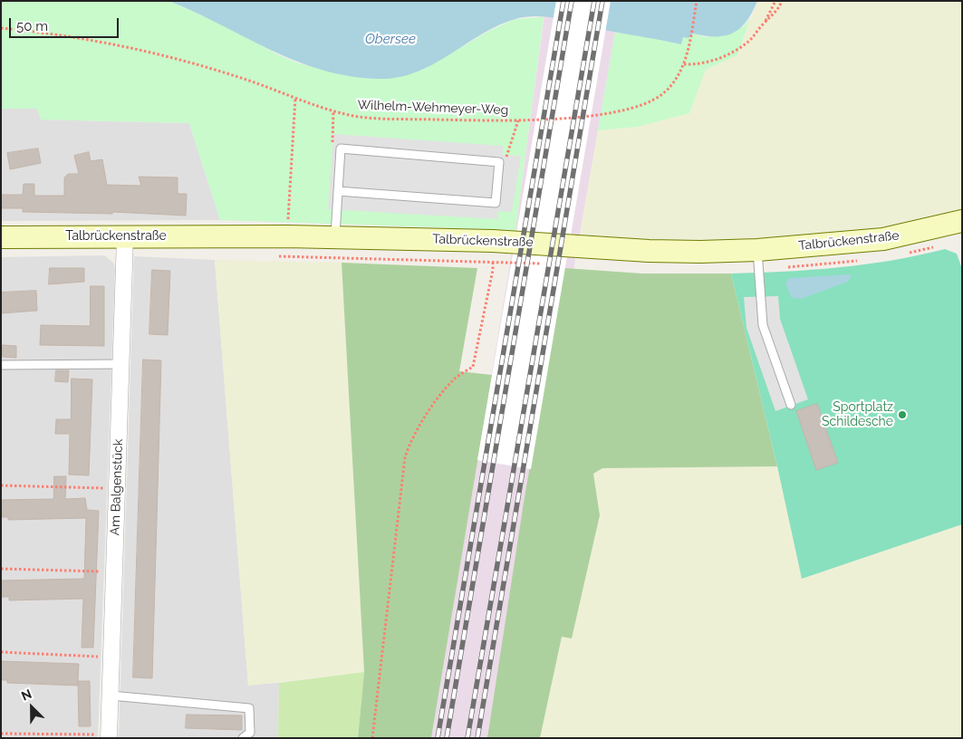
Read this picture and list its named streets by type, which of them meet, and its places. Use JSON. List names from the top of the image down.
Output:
{
  "streets": {
    "main road": ["Talbrückenstraße"],
    "street": ["Am Balgenstück"],
    "path": ["Wilhelm-Wehmeyer-Weg"]
  },
  "crossings": [
    ["Talbrückenstraße", "Am Balgenstück"]
  ],
  "water": ["Obersee"],
  "places": ["Sportplatz Schildesche"],
  "scale_bar": "50 m",
  "north": "top left"
}
